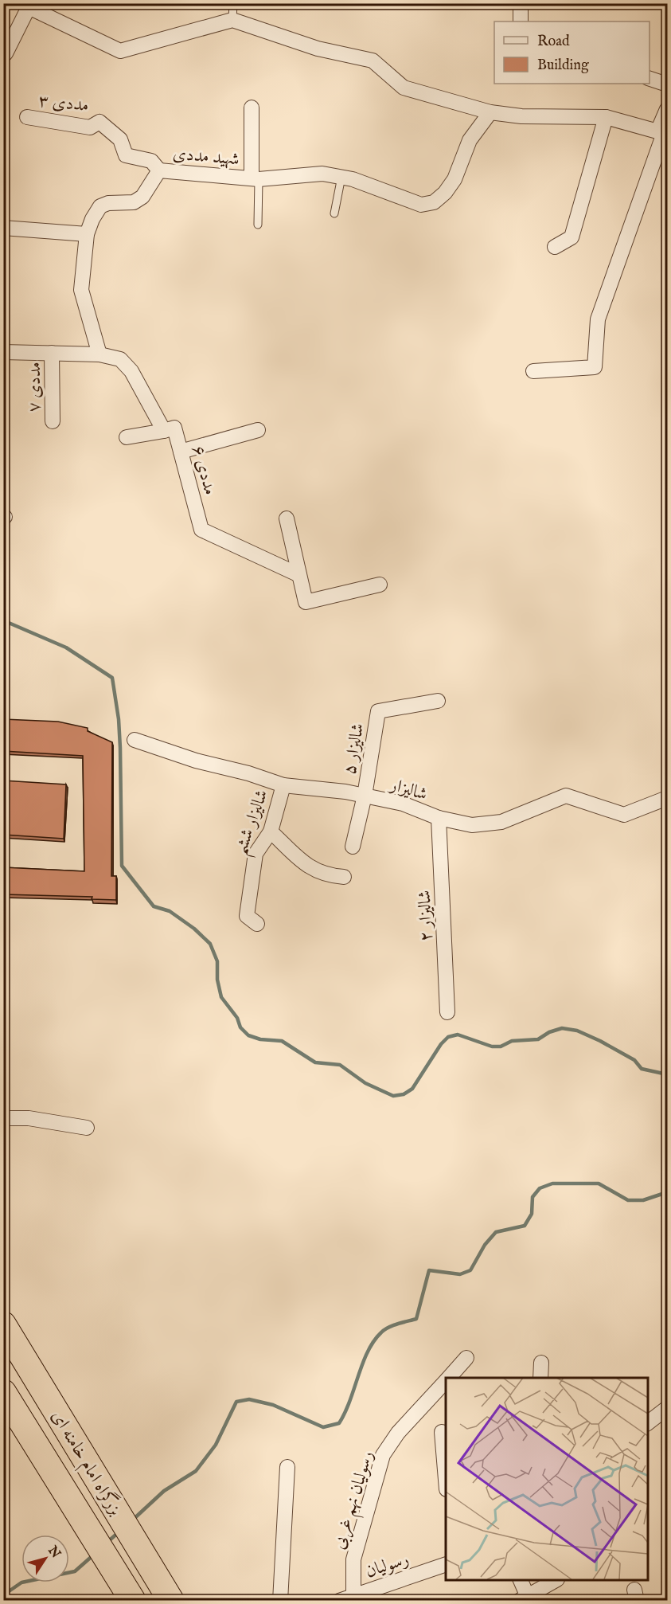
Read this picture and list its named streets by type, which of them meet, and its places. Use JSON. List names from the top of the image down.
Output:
{
  "streets": {
    "highway": ["بزرگراه امام خامنه ای"],
    "street": [
      "مددی ۳",
      "شهید مددی",
      "مددی ۷",
      "مددی ۶",
      "شالیزار ۵",
      "شالیزار",
      "شالیزار ششم",
      "شالیزار ۲",
      "رسولیان نهم غربی",
      "رسولیان"
    ]
  },
  "crossings": [
    ["مددی ۳", "شهید مددی"],
    ["شهید مددی", "مددی ۶"],
    ["شالیزار ۵", "شالیزار"],
    ["شالیزار", "شالیزار ششم"],
    ["شالیزار", "شالیزار ۲"],
    ["رسولیان نهم غربی", "رسولیان"]
  ],
  "legend": ["Road", "Building"],
  "north": "top right"
}
